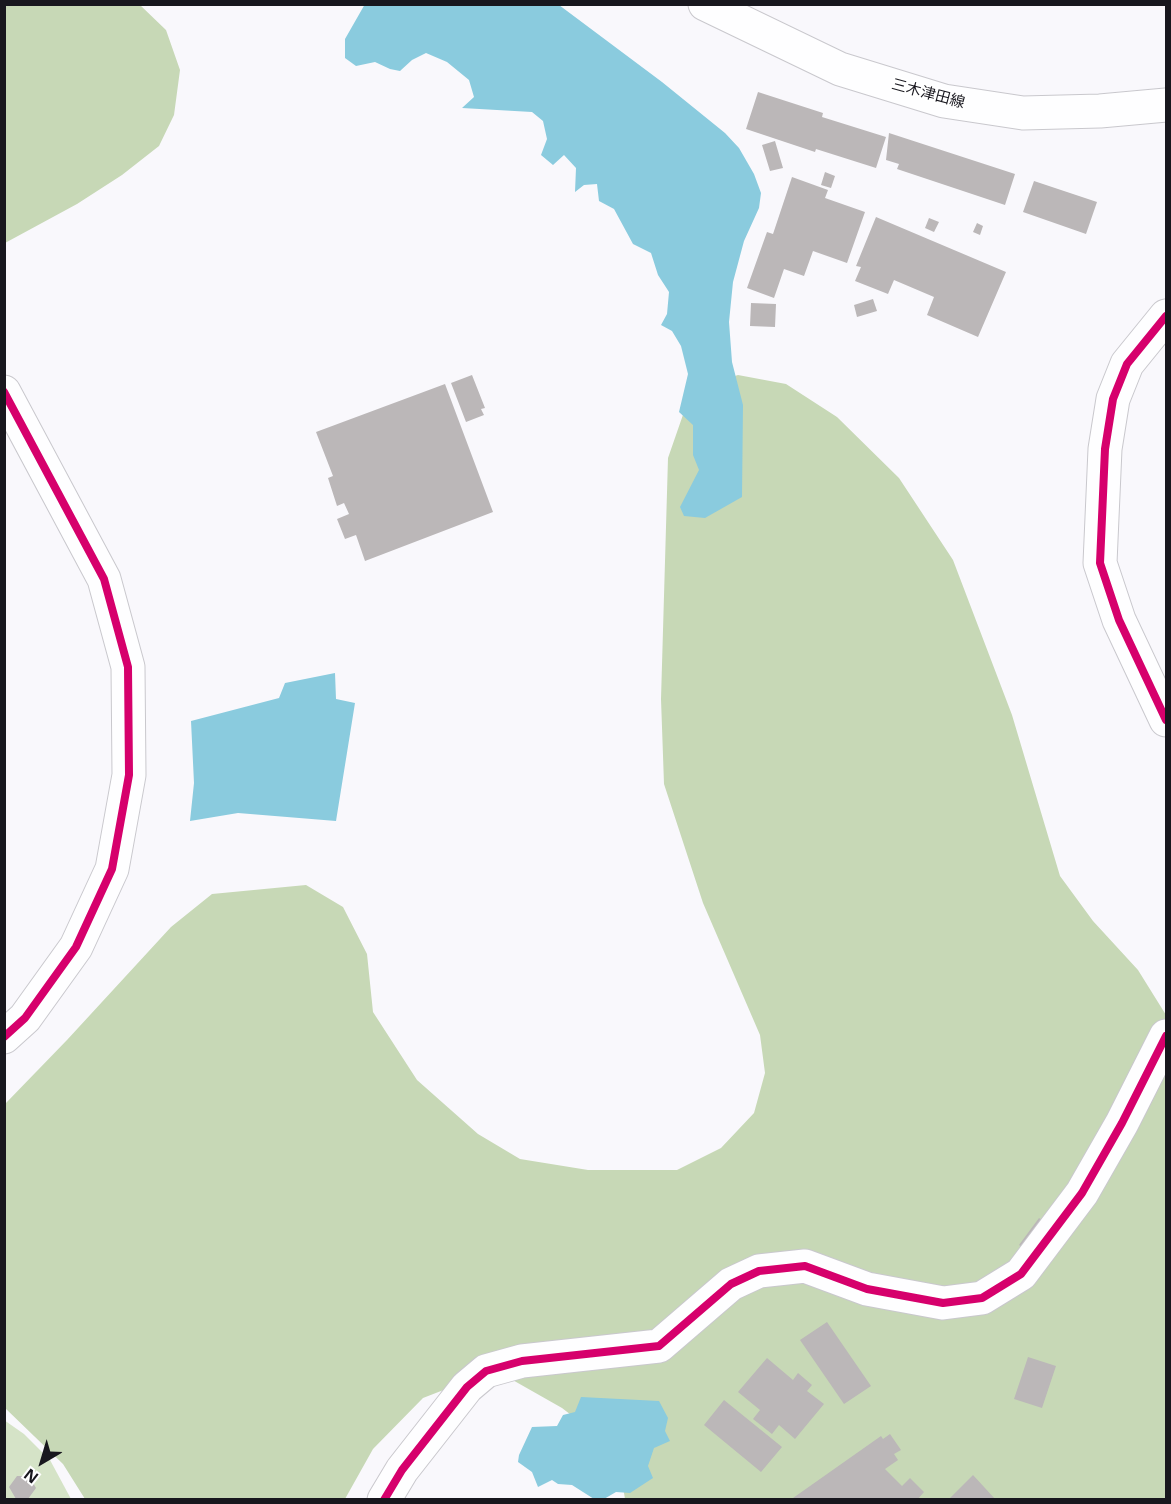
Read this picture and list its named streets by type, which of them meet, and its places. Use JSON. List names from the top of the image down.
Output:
{
  "streets": {
    "street": ["三木津田線"]
  },
  "north": "bottom left"
}
